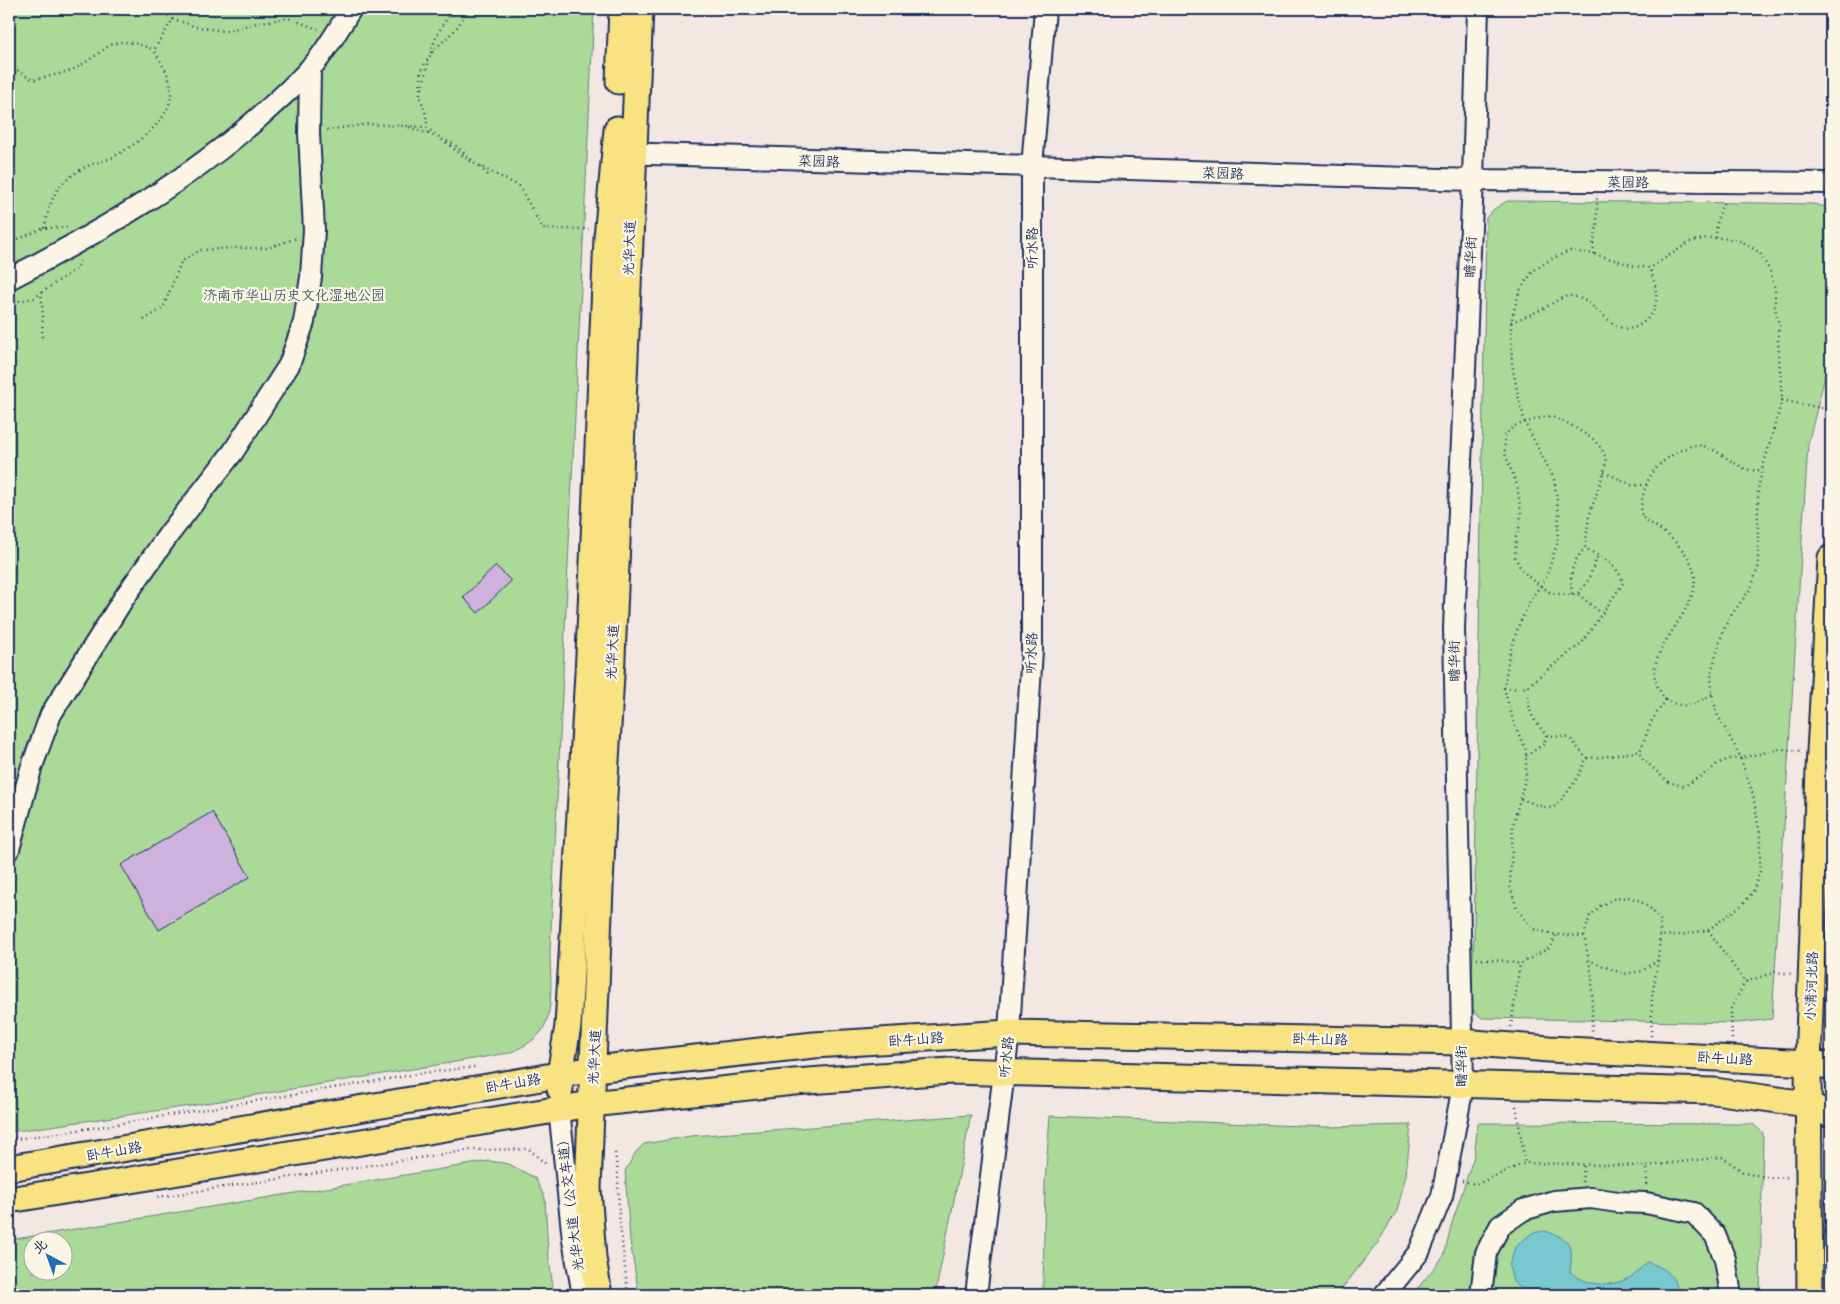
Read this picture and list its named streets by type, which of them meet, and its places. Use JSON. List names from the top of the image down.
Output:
{
  "streets": {
    "main road": ["光华大道", "小清河北路", "卧牛山路"],
    "street": [
      "菜园路",
      "听水路",
      "瞻华街",
      "光华大道（公交车道）"
    ]
  },
  "crossings": [
    ["菜园路", "光华大道"],
    ["菜园路", "听水路"],
    ["菜园路", "瞻华街"],
    ["光华大道", "卧牛山路"],
    ["光华大道", "光华大道（公交车道）"],
    ["听水路", "卧牛山路"],
    ["瞻华街", "卧牛山路"],
    ["小清河北路", "卧牛山路"]
  ],
  "parks": ["济南市华山历史文化湿地公园"],
  "north": "top left"
}
